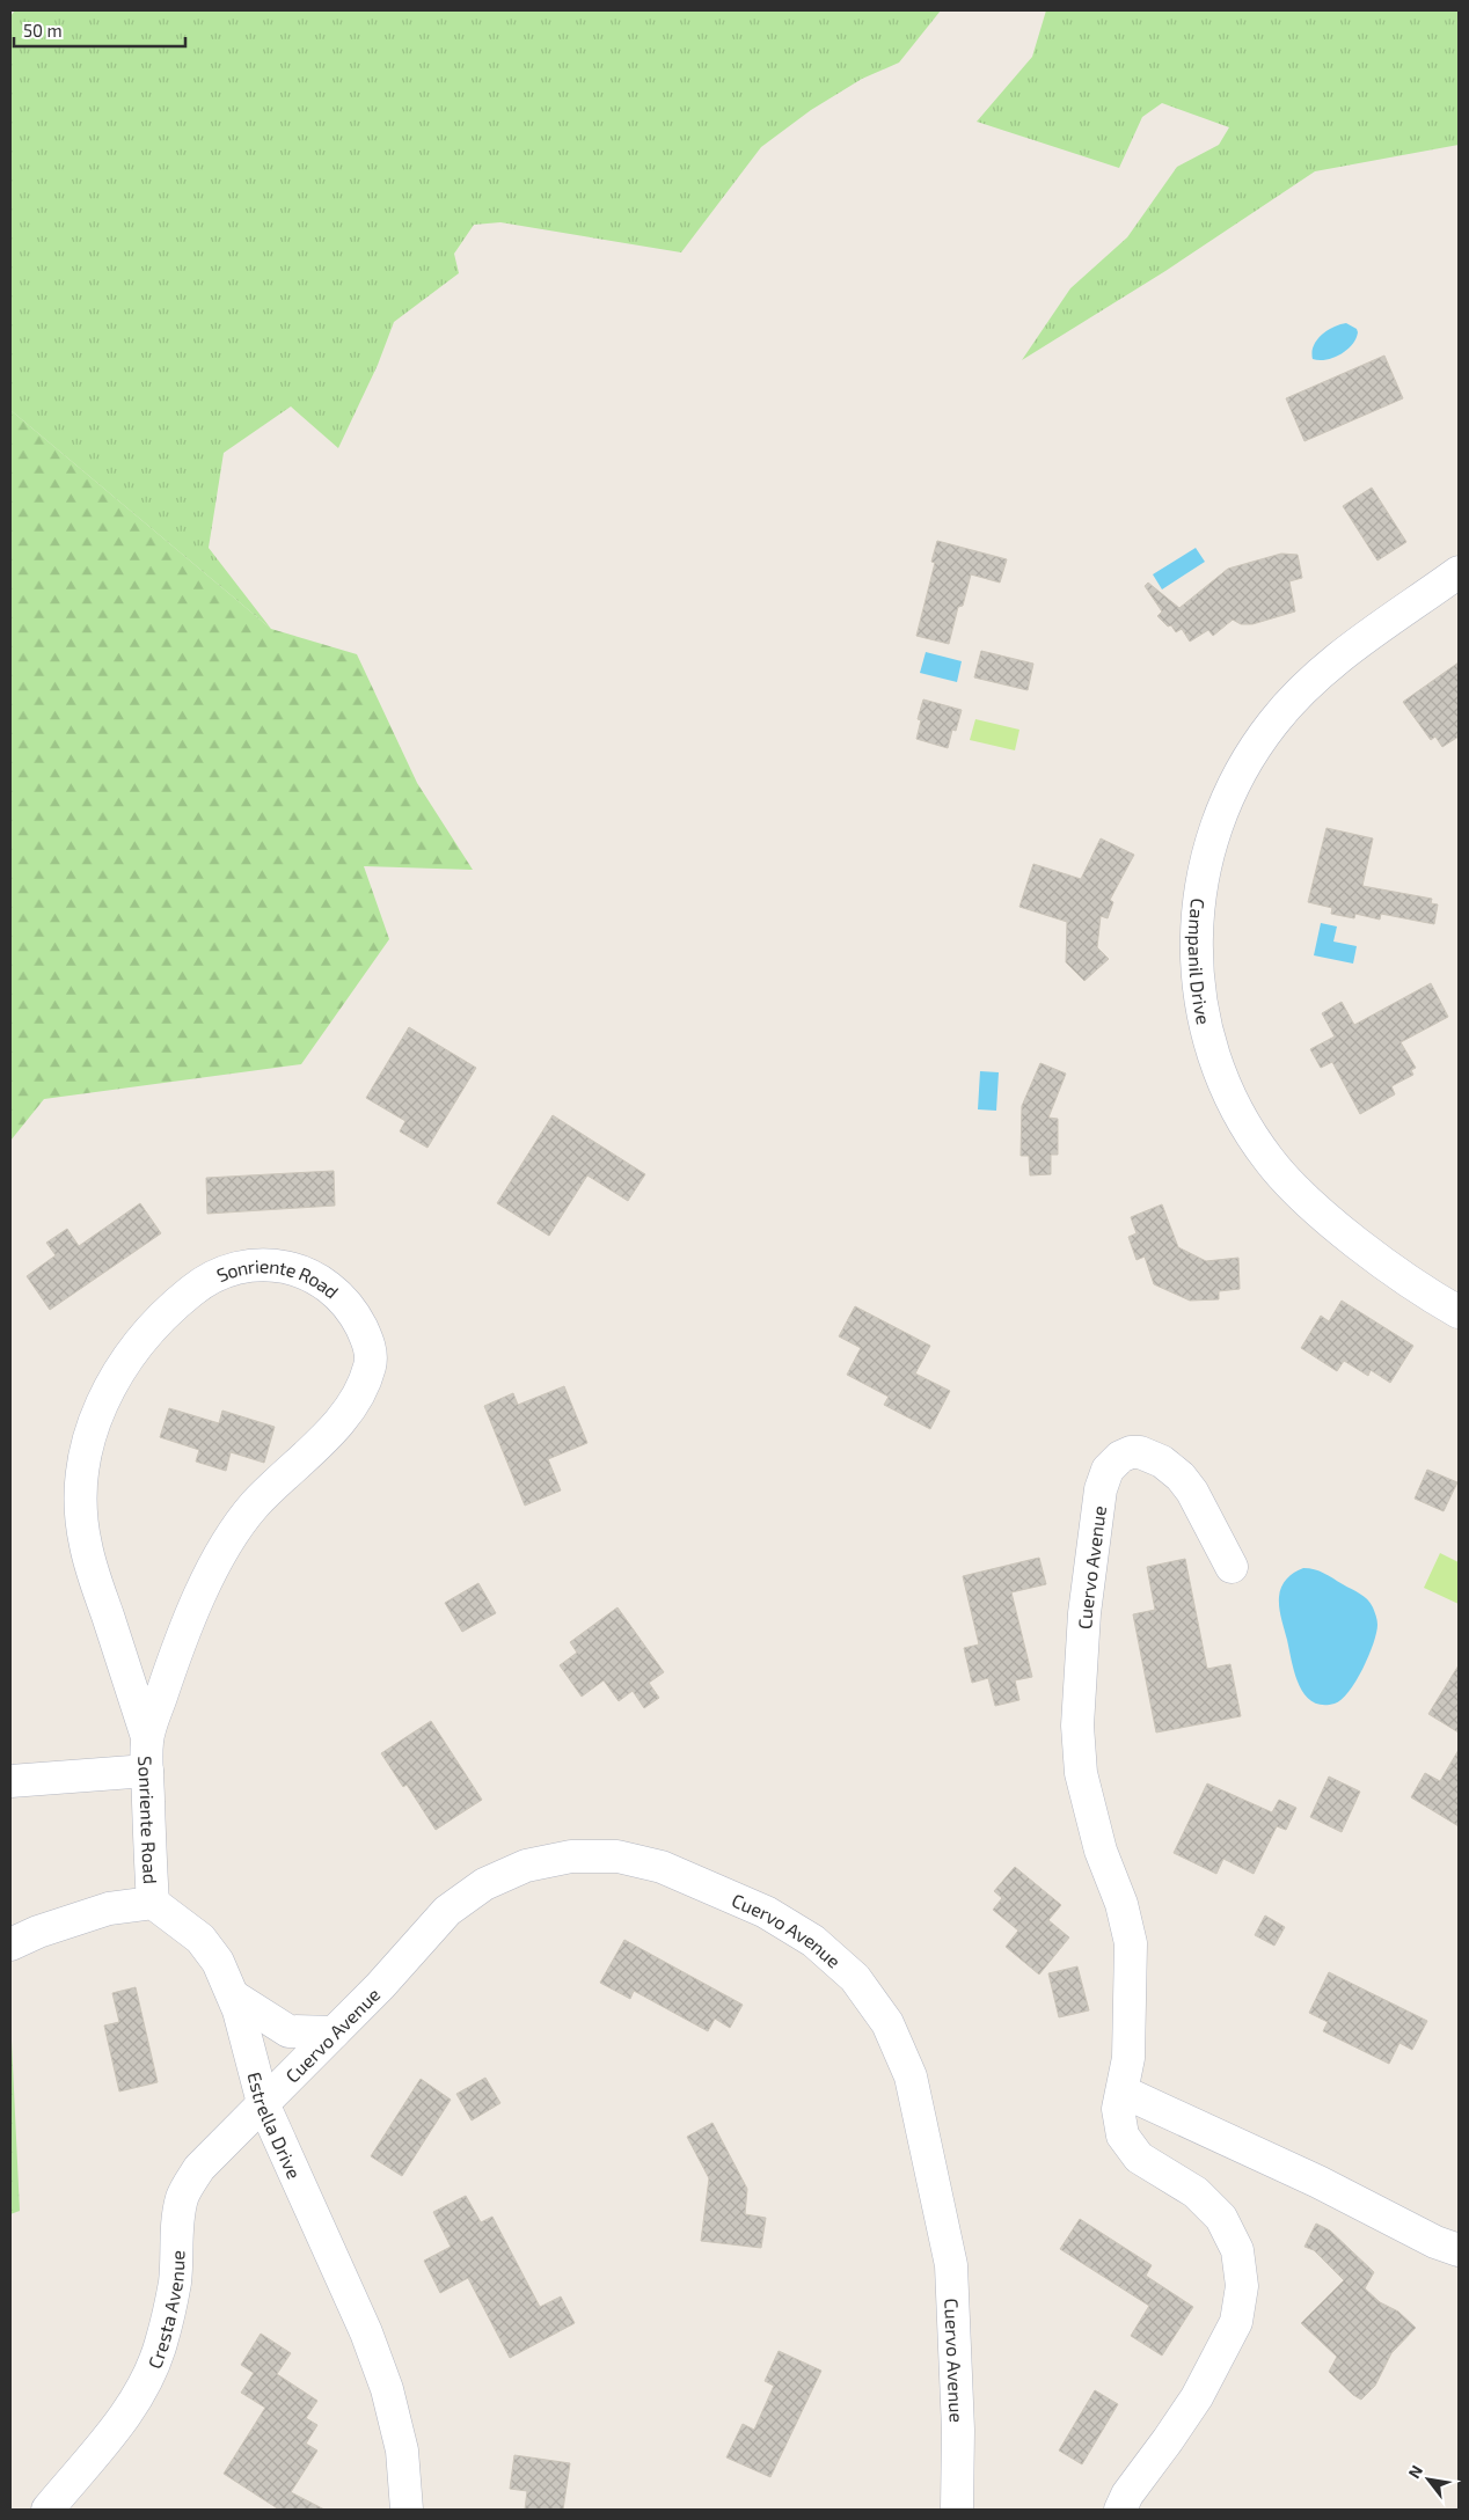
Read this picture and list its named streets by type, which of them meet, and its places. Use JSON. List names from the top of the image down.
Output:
{
  "streets": {
    "street": [
      "Campanil Drive",
      "Sonriente Road",
      "Cuervo Avenue",
      "Estrella Drive",
      "Cresta Avenue"
    ]
  },
  "crossings": [
    ["Sonriente Road", "Estrella Drive"],
    ["Cuervo Avenue", "Estrella Drive"],
    ["Cuervo Avenue", "Cresta Avenue"],
    ["Estrella Drive", "Cresta Avenue"]
  ],
  "scale_bar": "50 m",
  "north": "top left"
}
